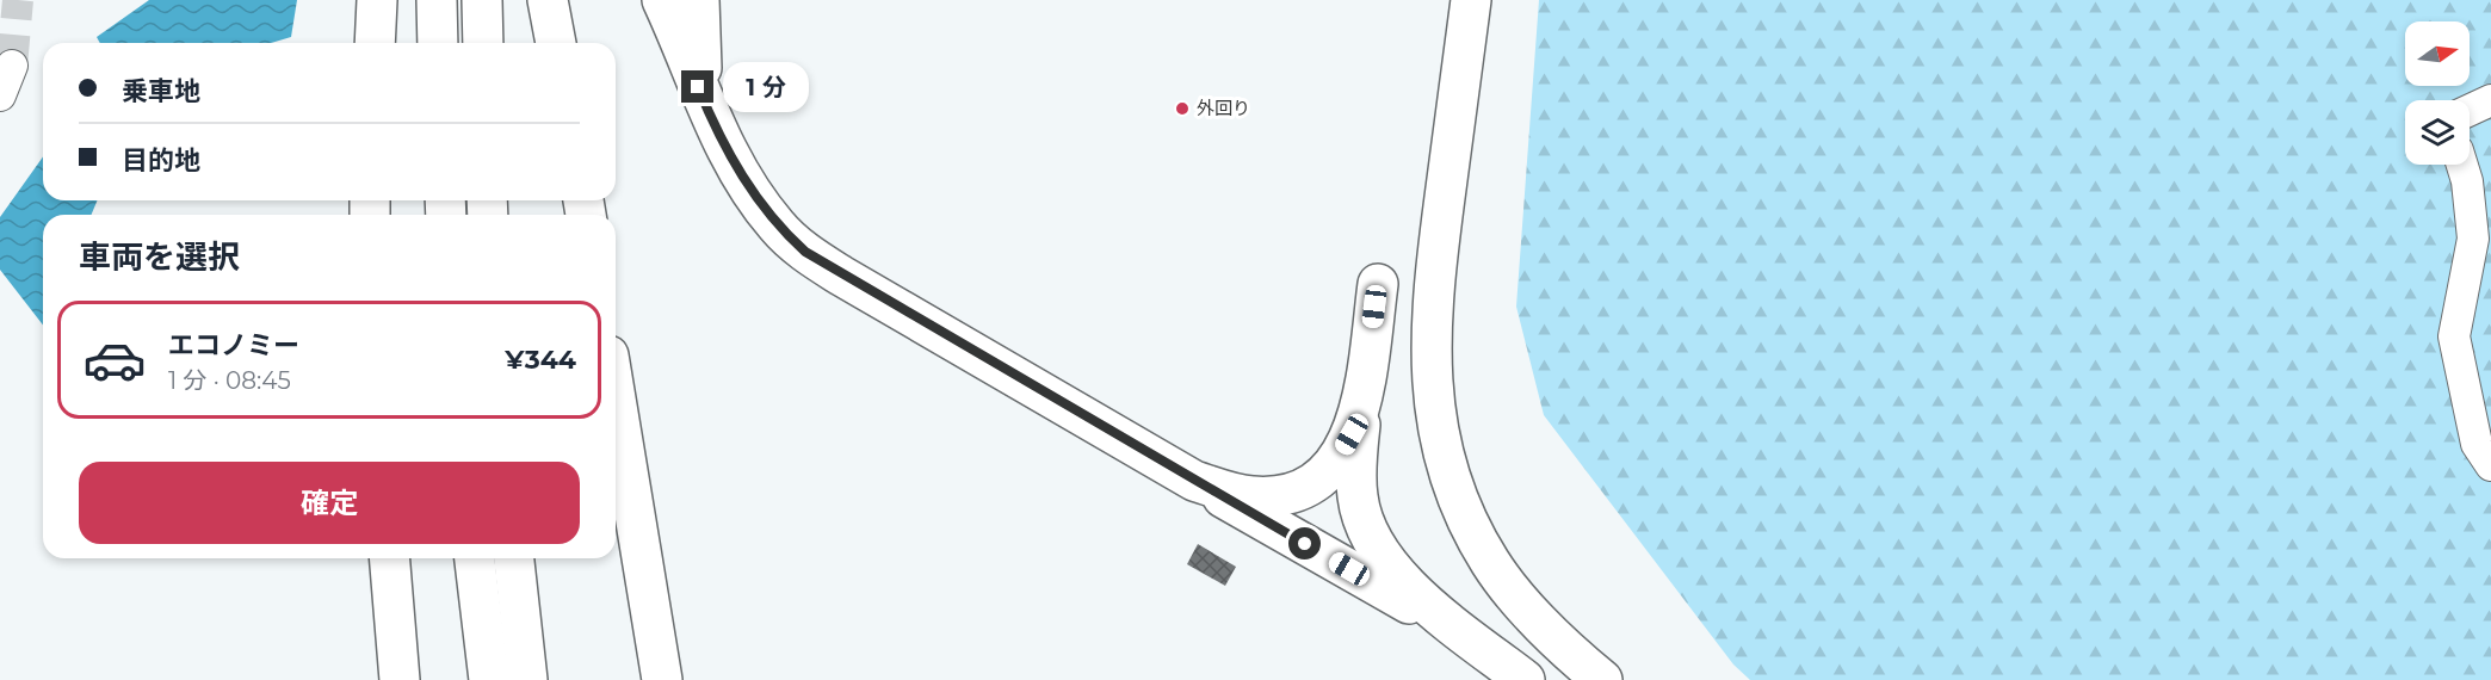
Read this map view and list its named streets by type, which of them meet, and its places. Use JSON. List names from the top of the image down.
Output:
{
  "places": ["外回り"],
  "north": "right",
  "page": {
    "banner": ["乗車地", "目的地"],
    "bubble": "1 分",
    "heading": "車両を選択",
    "list": [
      {
        "name": "エコノミー",
        "note": "1 分 · 08:45",
        "value": "¥344"
      }
    ],
    "buttons": "確定"
  }
}
